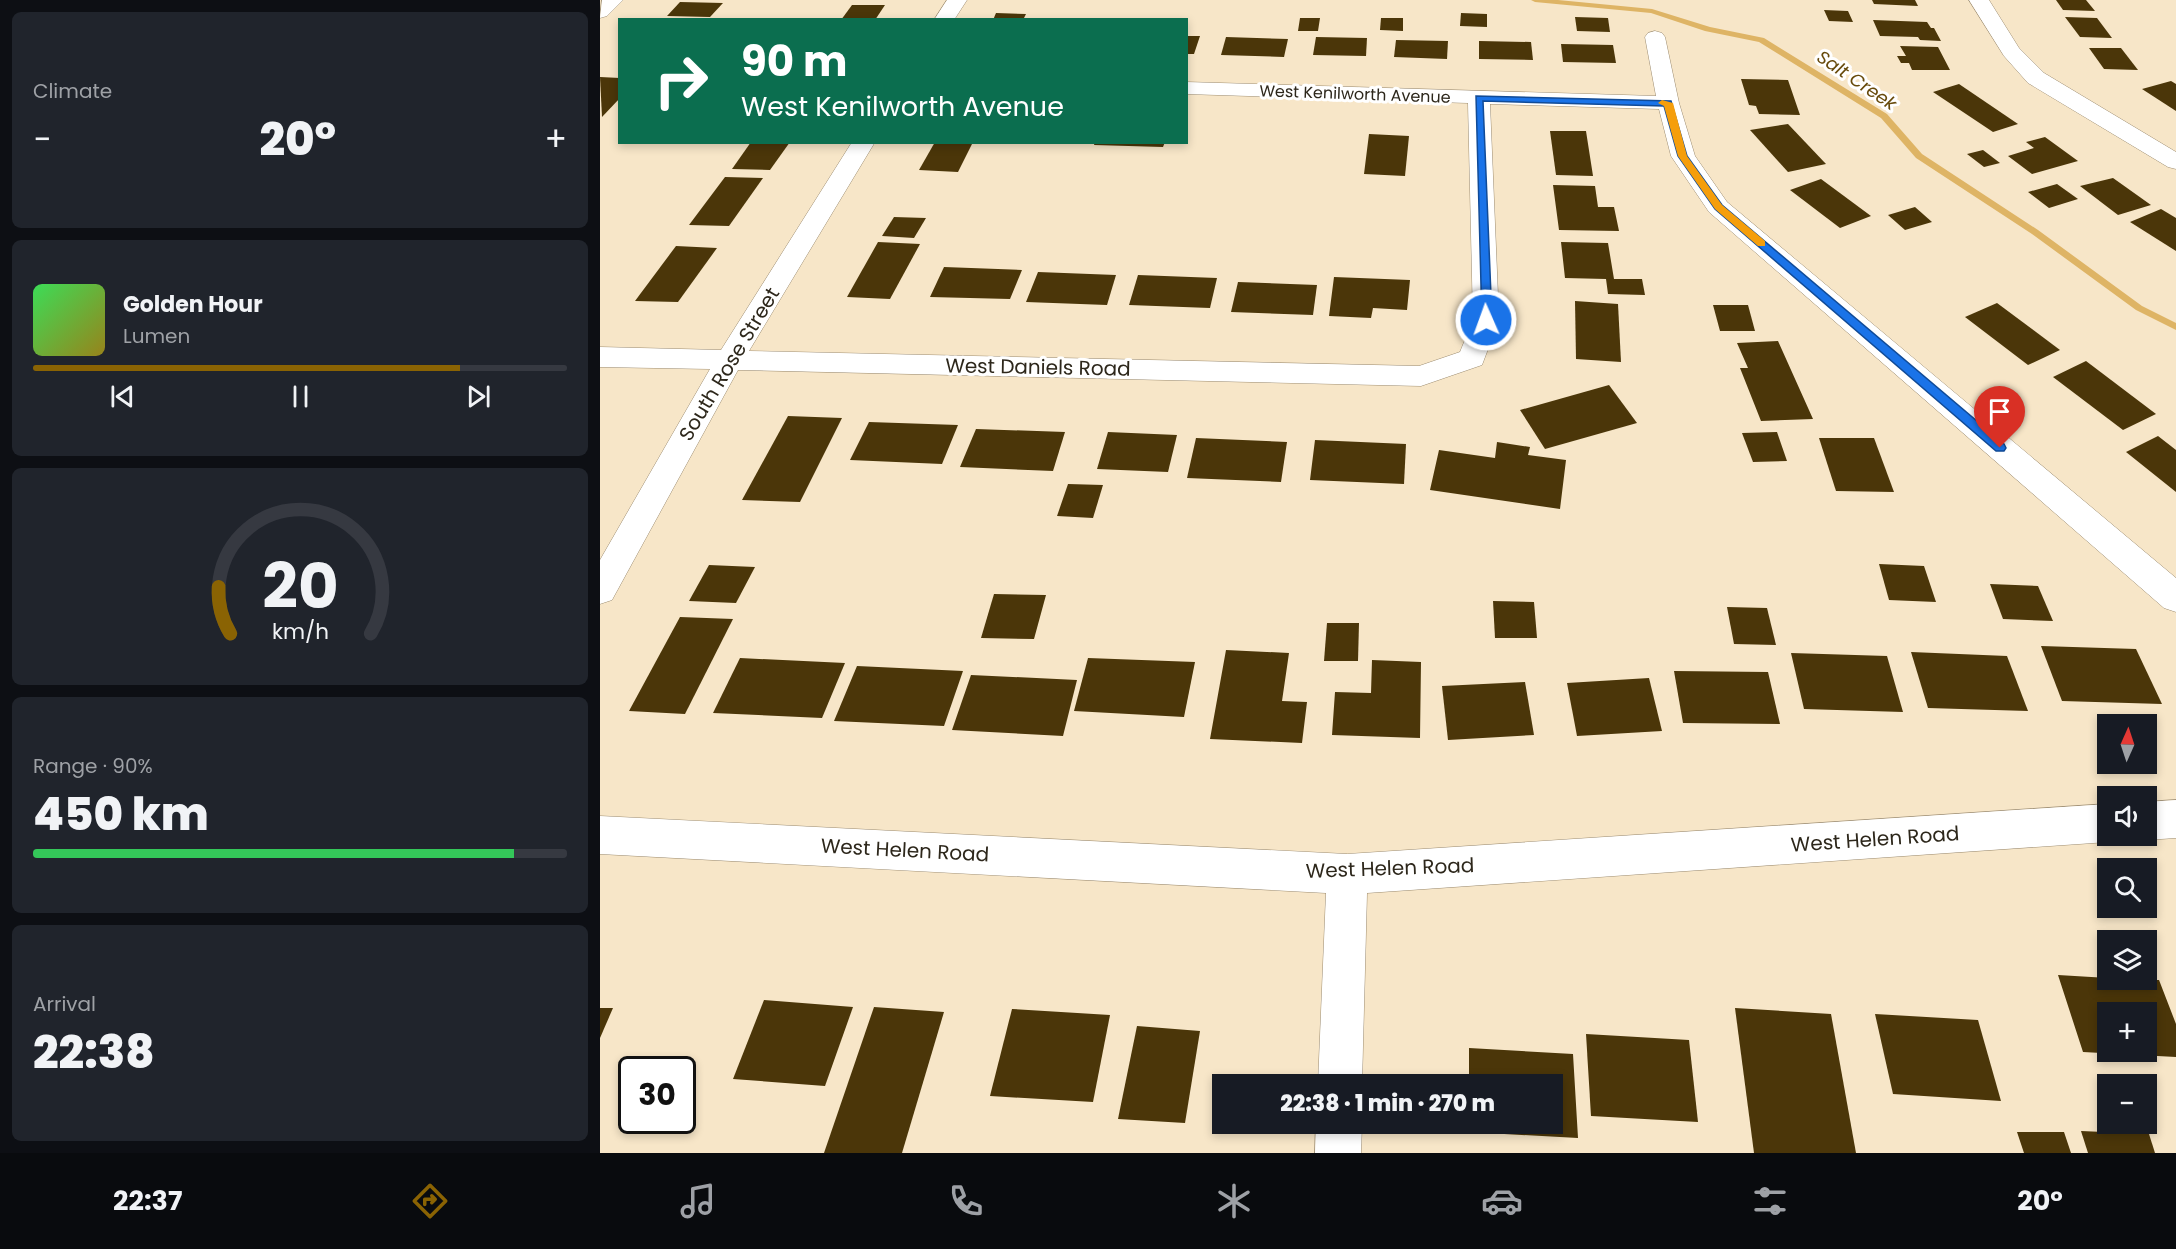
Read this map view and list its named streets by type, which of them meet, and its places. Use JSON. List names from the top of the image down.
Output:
{
  "streets": {
    "street": [
      "West Kenilworth Avenue",
      "South Rose Street",
      "West Daniels Road",
      "West Helen Road"
    ]
  },
  "crossings": [
    ["West Kenilworth Avenue", "West Daniels Road"],
    ["South Rose Street", "West Daniels Road"]
  ],
  "water": ["Salt Creek"],
  "north": "top",
  "page": {
    "tile": [
      "Climate",
      ["Range · 90%", "450 km"],
      ["Arrival", "22:38"]
    ],
    "turn": ["90 m", "West Kenilworth Avenue"],
    "heat": ["−", "20°", "+"],
    "song": ["Golden Hour", "Lumen"],
    "map_buttons": ["+", "−"],
    "limit": "30",
    "trip": "22:38 · 1 min · 270 m",
    "tabs": ["22:37", "20°"],
    "gauge": ["20", "km/h"]
  }
}
